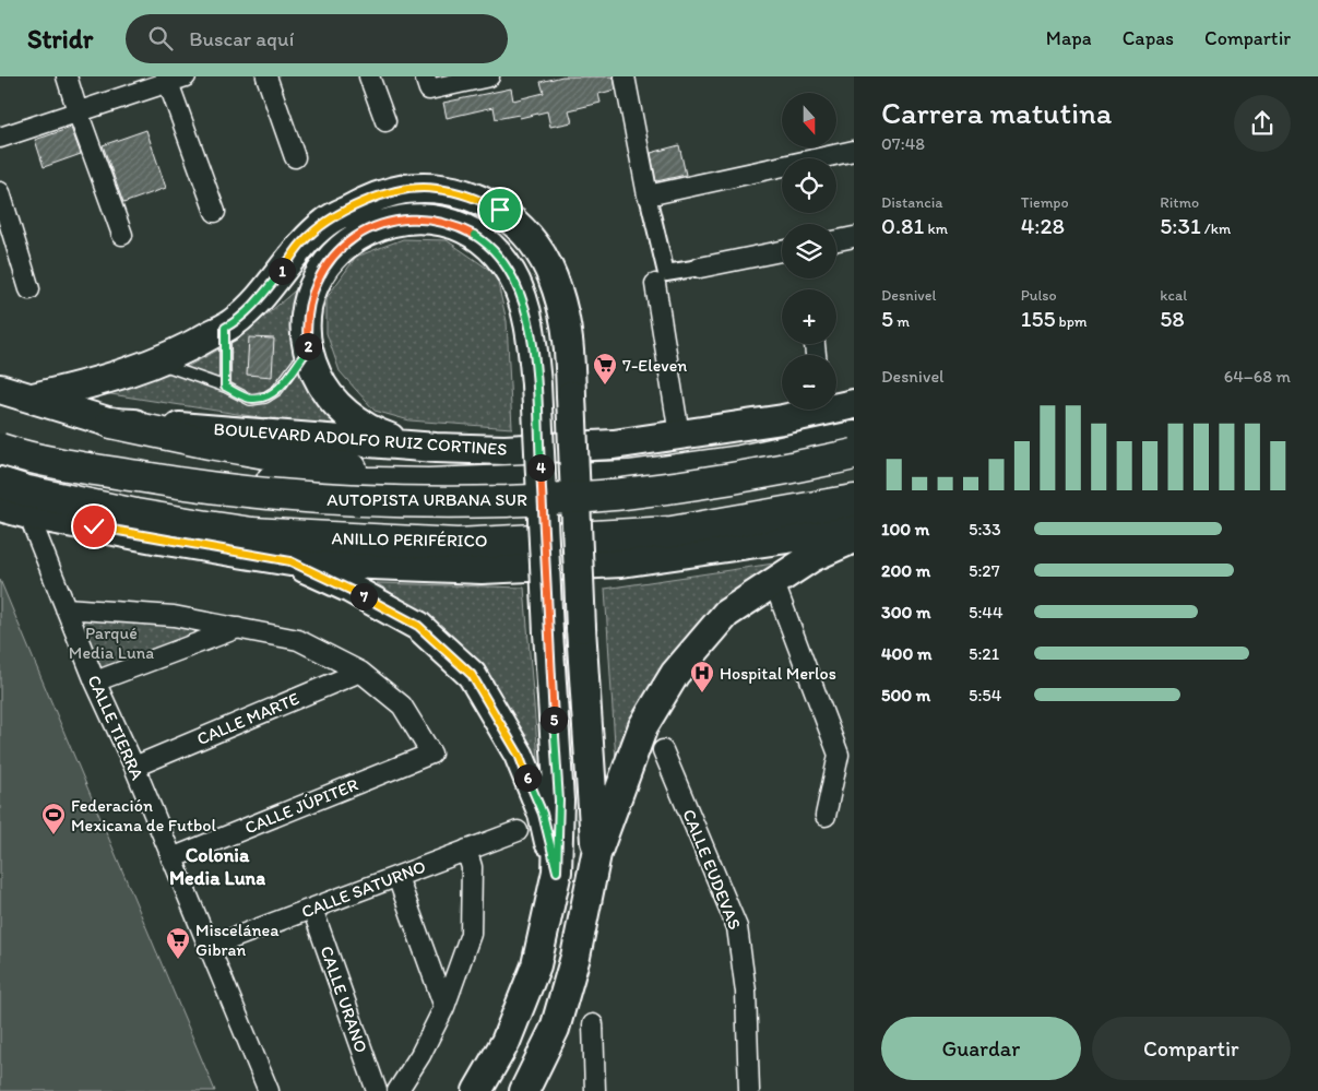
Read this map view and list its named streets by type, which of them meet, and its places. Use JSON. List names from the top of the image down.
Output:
{
  "streets": {
    "highway": ["AUTOPISTA URBANA SUR", "ANILLO PERIFÉRICO"],
    "main road": ["BOULEVARD ADOLFO RUIZ CORTINES"],
    "street": [
      "CALLE MARTE",
      "CALLE TIERRA",
      "CALLE JÚPITER",
      "CALLE EUDEVAS",
      "CALLE SATURNO",
      "CALLE URANO"
    ]
  },
  "crossings": [
    ["CALLE MARTE", "CALLE TIERRA"],
    ["CALLE MARTE", "CALLE JÚPITER"],
    ["CALLE TIERRA", "CALLE JÚPITER"],
    ["CALLE TIERRA", "CALLE SATURNO"],
    ["CALLE SATURNO", "CALLE URANO"]
  ],
  "districts": ["Colonia Media Luna"],
  "parks": ["Parqué Media Luna"],
  "places": {
    "supermarket": ["7-Eleven", "Miscelánea Gibran"],
    "hospital": ["Hospital Merlos"],
    "sports": ["Federación Mexicana de Futbol"]
  },
  "north": "bottom",
  "page": {
    "header": "Stridr",
    "search": "Buscar aquí",
    "nav": ["Mapa", "Capas", "Compartir"],
    "heading": ["Carrera matutina", "07:48"],
    "map_buttons": ["+", "−"],
    "stats": [
      ["Distancia", "0.81 km"],
      ["Tiempo", "4:28"],
      ["Ritmo", "5:31 /km"],
      ["Desnivel", "5 m"],
      ["Pulso", "155 bpm"],
      ["kcal", "58"]
    ],
    "pins": [
      "1",
      "2",
      "4",
      "7",
      "5",
      "6"
    ],
    "chart": ["Desnivel", "64–68 m"],
    "list": [
      {
        "name": "100 m",
        "note": "5:33"
      },
      {
        "name": "200 m",
        "note": "5:27"
      },
      {
        "name": "300 m",
        "note": "5:44"
      },
      {
        "name": "400 m",
        "note": "5:21"
      },
      {
        "name": "500 m",
        "note": "5:54"
      }
    ],
    "buttons": ["Guardar", "Compartir"]
  }
}
